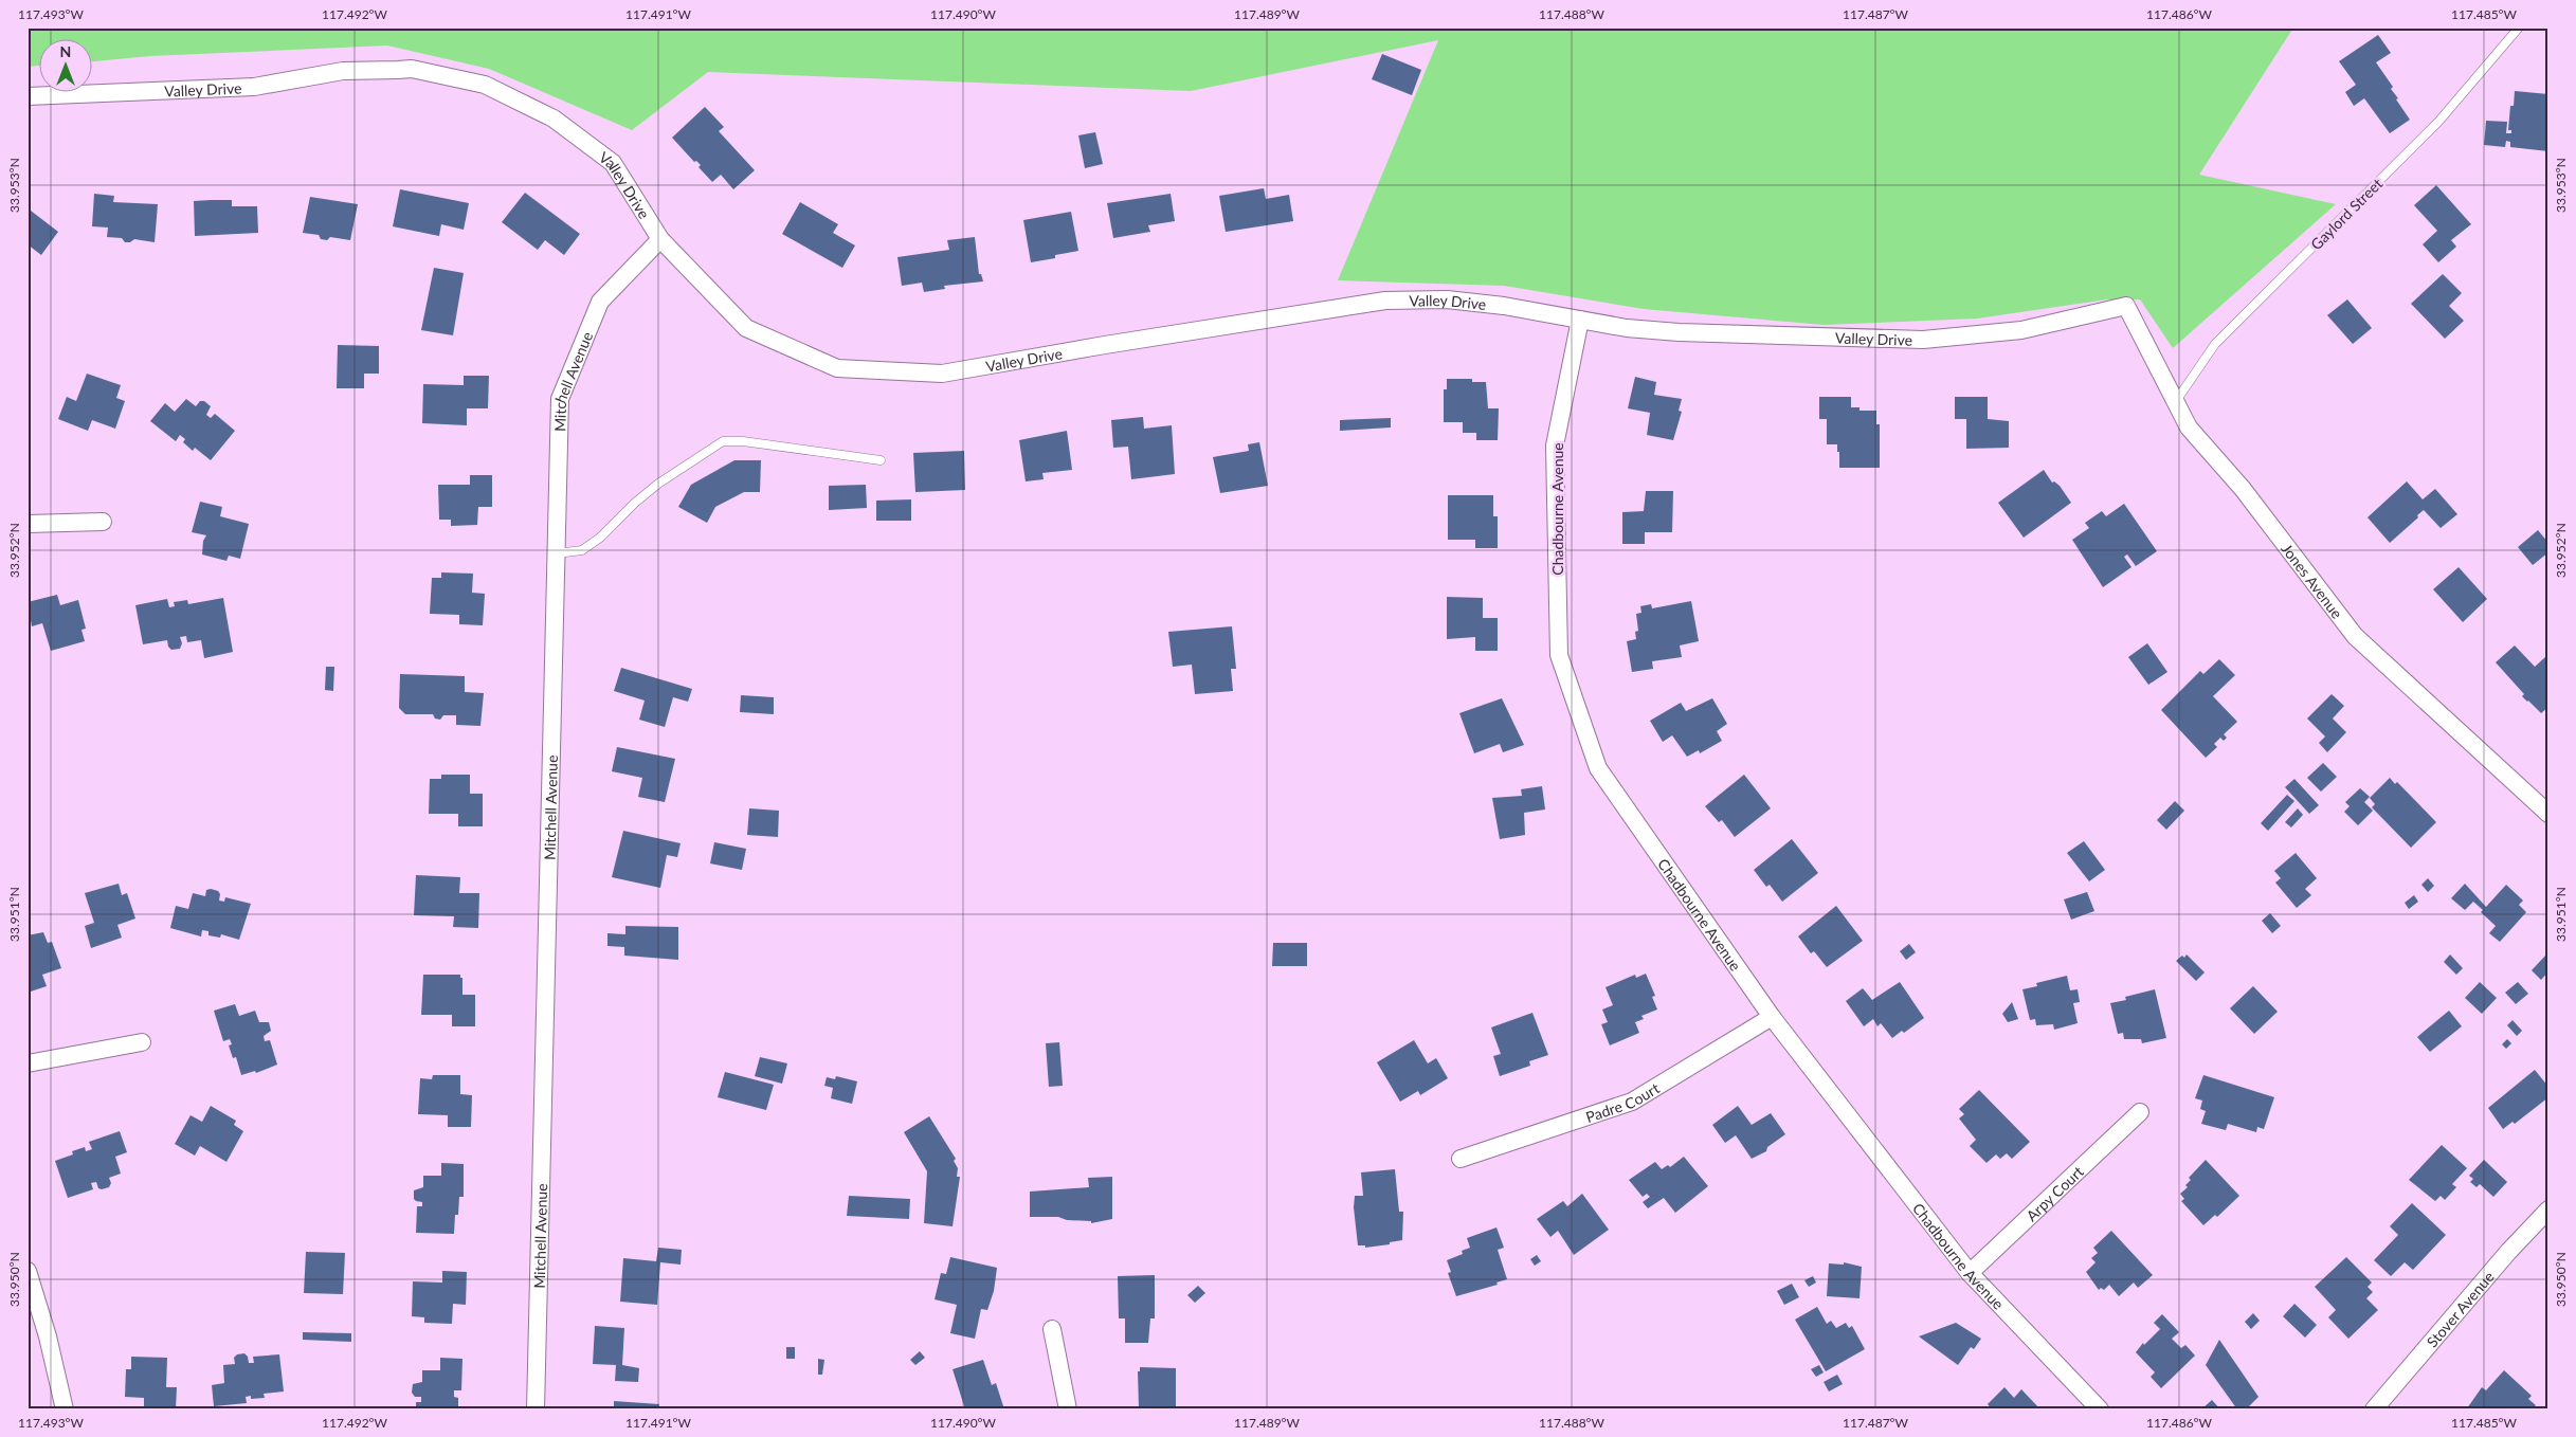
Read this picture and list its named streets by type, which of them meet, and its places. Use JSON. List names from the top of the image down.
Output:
{
  "streets": {
    "street": [
      "Valley Drive",
      "Mitchell Avenue",
      "Chadbourne Avenue",
      "Jones Avenue",
      "Padre Court",
      "Arpy Court",
      "Stover Avenue"
    ],
    "lane": ["Gaylord Street"]
  },
  "crossings": [
    ["Valley Drive", "Mitchell Avenue"],
    ["Valley Drive", "Chadbourne Avenue"],
    ["Valley Drive", "Jones Avenue"],
    ["Gaylord Street", "Jones Avenue"],
    ["Chadbourne Avenue", "Padre Court"],
    ["Chadbourne Avenue", "Arpy Court"]
  ],
  "north": "top",
  "coordinates": [
    "117.493°W",
    "117.492°W",
    "117.491°W",
    "117.490°W",
    "117.489°W",
    "117.488°W",
    "117.487°W",
    "117.486°W",
    "117.485°W",
    "33.953°N",
    "33.952°N",
    "33.951°N",
    "33.950°N"
  ]
}
